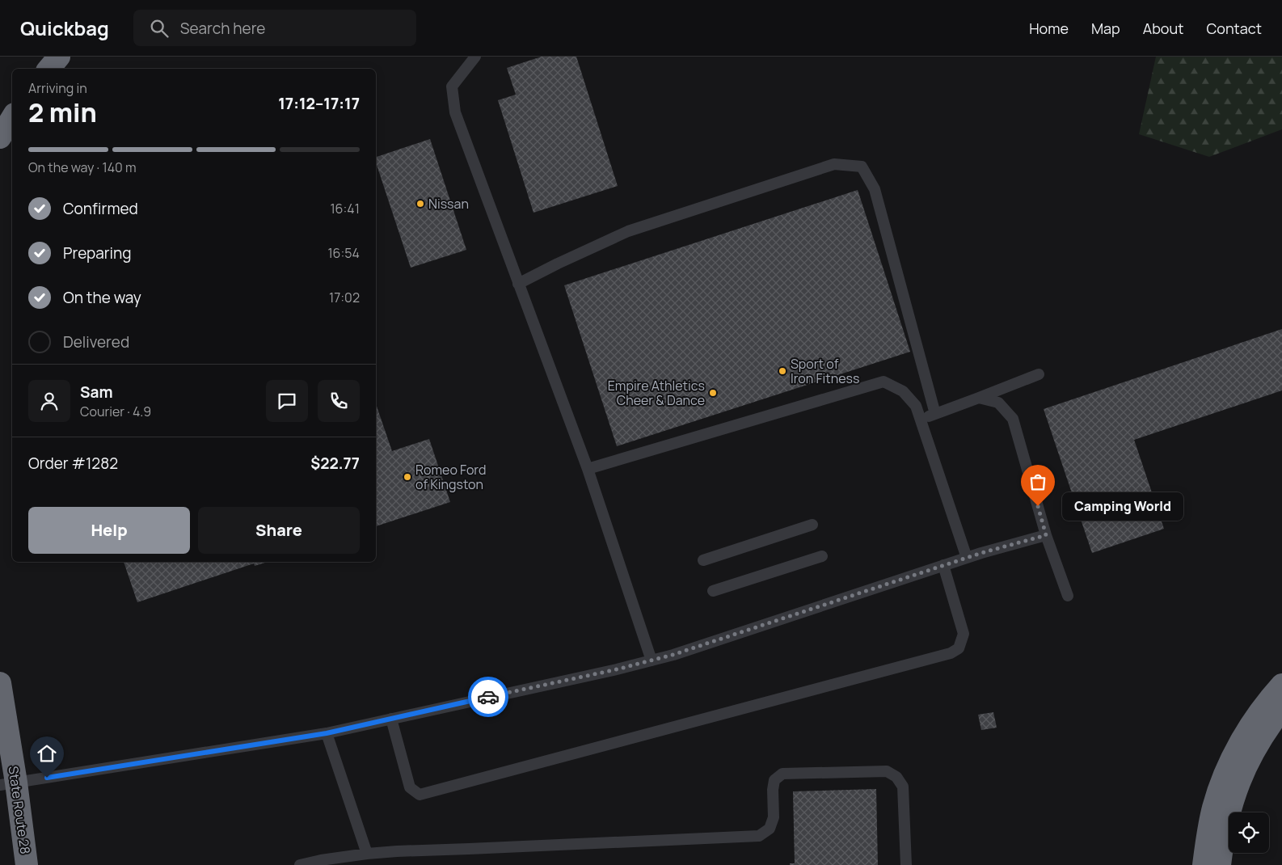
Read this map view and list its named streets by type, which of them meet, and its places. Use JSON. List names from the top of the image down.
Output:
{
  "streets": {
    "highway": ["State Route 28"]
  },
  "places": [
    "Nissan",
    "Sport of Iron Fitness",
    "Empire Athletics Cheer & Dance",
    "Romeo Ford of Kingston",
    "Camping World"
  ],
  "page": {
    "header": "Quickbag",
    "search": "Search here",
    "nav": [
      "Home",
      "Map",
      "About",
      "Contact"
    ],
    "heading": ["2 min", "Arriving in", "17:12–17:17"],
    "panel": [
      "Sam",
      "Courier · 4.9",
      "Order #1282",
      "$22.77"
    ],
    "bar": "On the way · 140 m",
    "list": [
      ["Confirmed", "16:41"],
      ["Preparing", "16:54"],
      ["On the way", "17:02"],
      "Delivered"
    ],
    "bubble": "Camping World",
    "buttons": ["Help", "Share"]
  }
}
